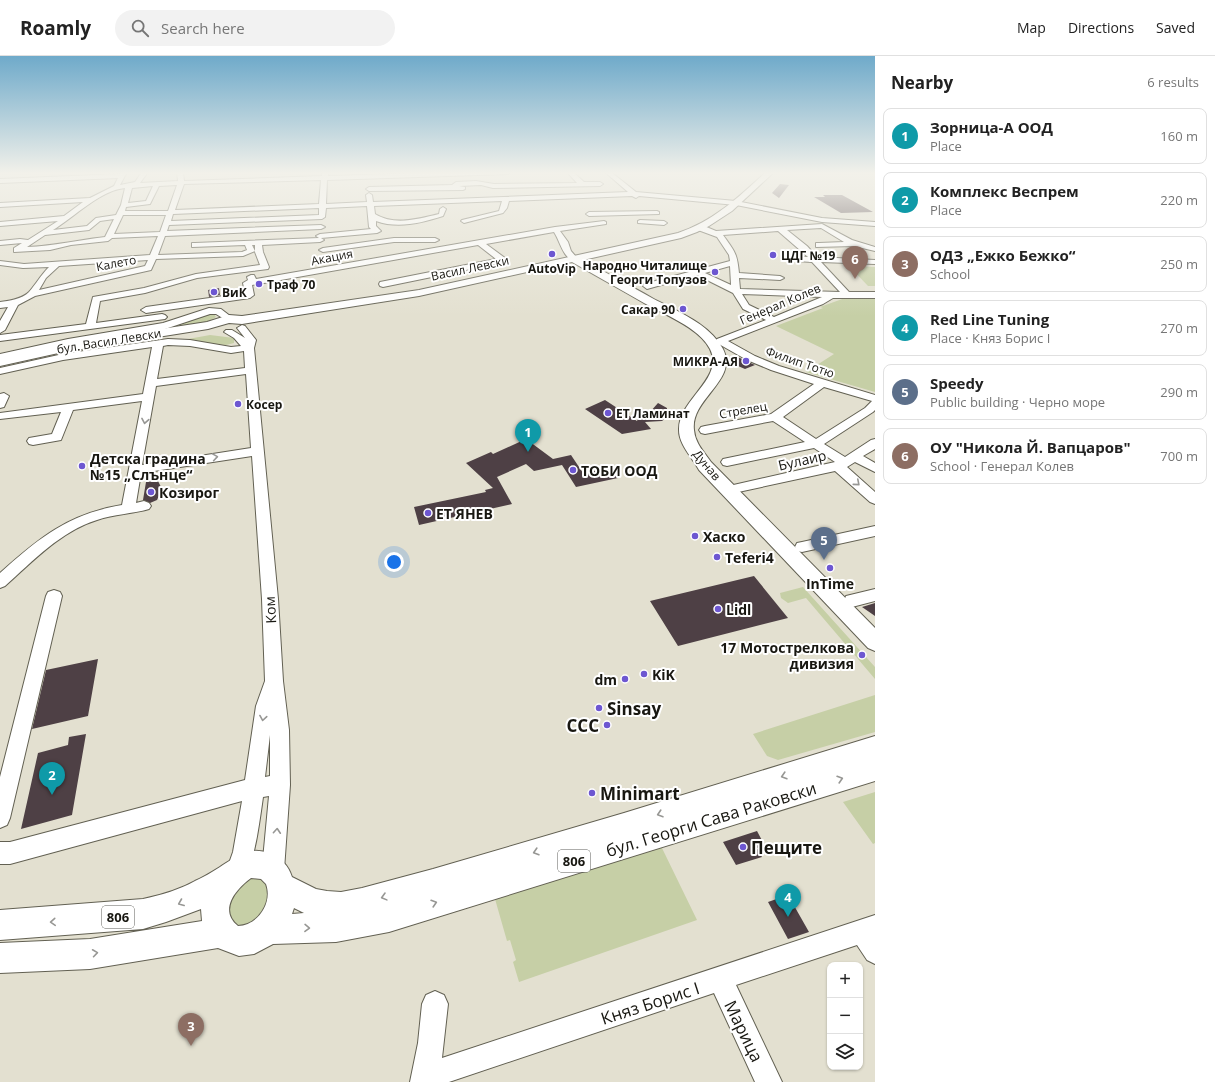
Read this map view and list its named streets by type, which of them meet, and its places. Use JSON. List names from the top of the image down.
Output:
{
  "streets": {
    "main road": [
      "Васил Левски",
      "бул. Васил Левски",
      "Дунав",
      "бул. Георги Сава Раковски",
      "806"
    ],
    "street": [
      "Акация",
      "Калето",
      "Генерал Колев",
      "Филип Тотю",
      "Стрелец",
      "Булаир",
      "Ком",
      "Княз Борис I",
      "Марица"
    ]
  },
  "crossings": [
    ["Акация", "Дунав"],
    ["Васил Левски", "Дунав"],
    ["Васил Левски", "Ком"],
    ["Генерал Колев", "Филип Тотю"],
    ["Филип Тотю", "Стрелец"],
    ["Булаир", "Дунав"],
    ["Ком", "бул. Георги Сава Раковски"],
    ["Ком", "806"],
    ["бул. Георги Сава Раковски", "806"],
    ["Княз Борис I", "Марица"]
  ],
  "places": [
    "AutoVip",
    "ЦДГ №19",
    "Народно Читалище Георги Топузов",
    "Траф 70",
    "ВиК",
    "Сакар 90",
    "МИКРА-АЯ",
    "Косер",
    "ЕТ Ламинат",
    "Детска градина №15 „Слънце“",
    "ТОБИ ООД",
    "Козирог",
    "ЕТ ЯНЕВ",
    "Хаско",
    "Teferi4",
    "InTime",
    "Lidl",
    "17 Мотострелкова дивизия",
    "KiK",
    "dm",
    "Sinsay",
    "CCC",
    "Minimart",
    "Пещите"
  ],
  "page": {
    "header": "Roamly",
    "search": "Search here",
    "nav": ["Map", "Directions", "Saved"],
    "heading": ["Nearby", "6 results"],
    "list": [
      {
        "mark": "1",
        "name": "Зорница-А ООД",
        "note": "Place",
        "value": "160 m"
      },
      {
        "mark": "2",
        "name": "Комплекс Веспрем",
        "note": "Place",
        "value": "220 m"
      },
      {
        "mark": "3",
        "name": "ОДЗ „Ежко Бежко“",
        "note": "School",
        "value": "250 m"
      },
      {
        "mark": "4",
        "name": "Red Line Tuning",
        "note": "Place · Княз Борис I",
        "value": "270 m"
      },
      {
        "mark": "5",
        "name": "Speedy",
        "note": "Public building · Черно море",
        "value": "290 m"
      },
      {
        "mark": "6",
        "name": "ОУ \"Никола Й. Вапцаров\"",
        "note": "School · Генерал Колев",
        "value": "700 m"
      }
    ],
    "pins": [
      "6",
      "1",
      "5",
      "2",
      "4",
      "3"
    ],
    "map_buttons": ["+", "−"]
  }
}
